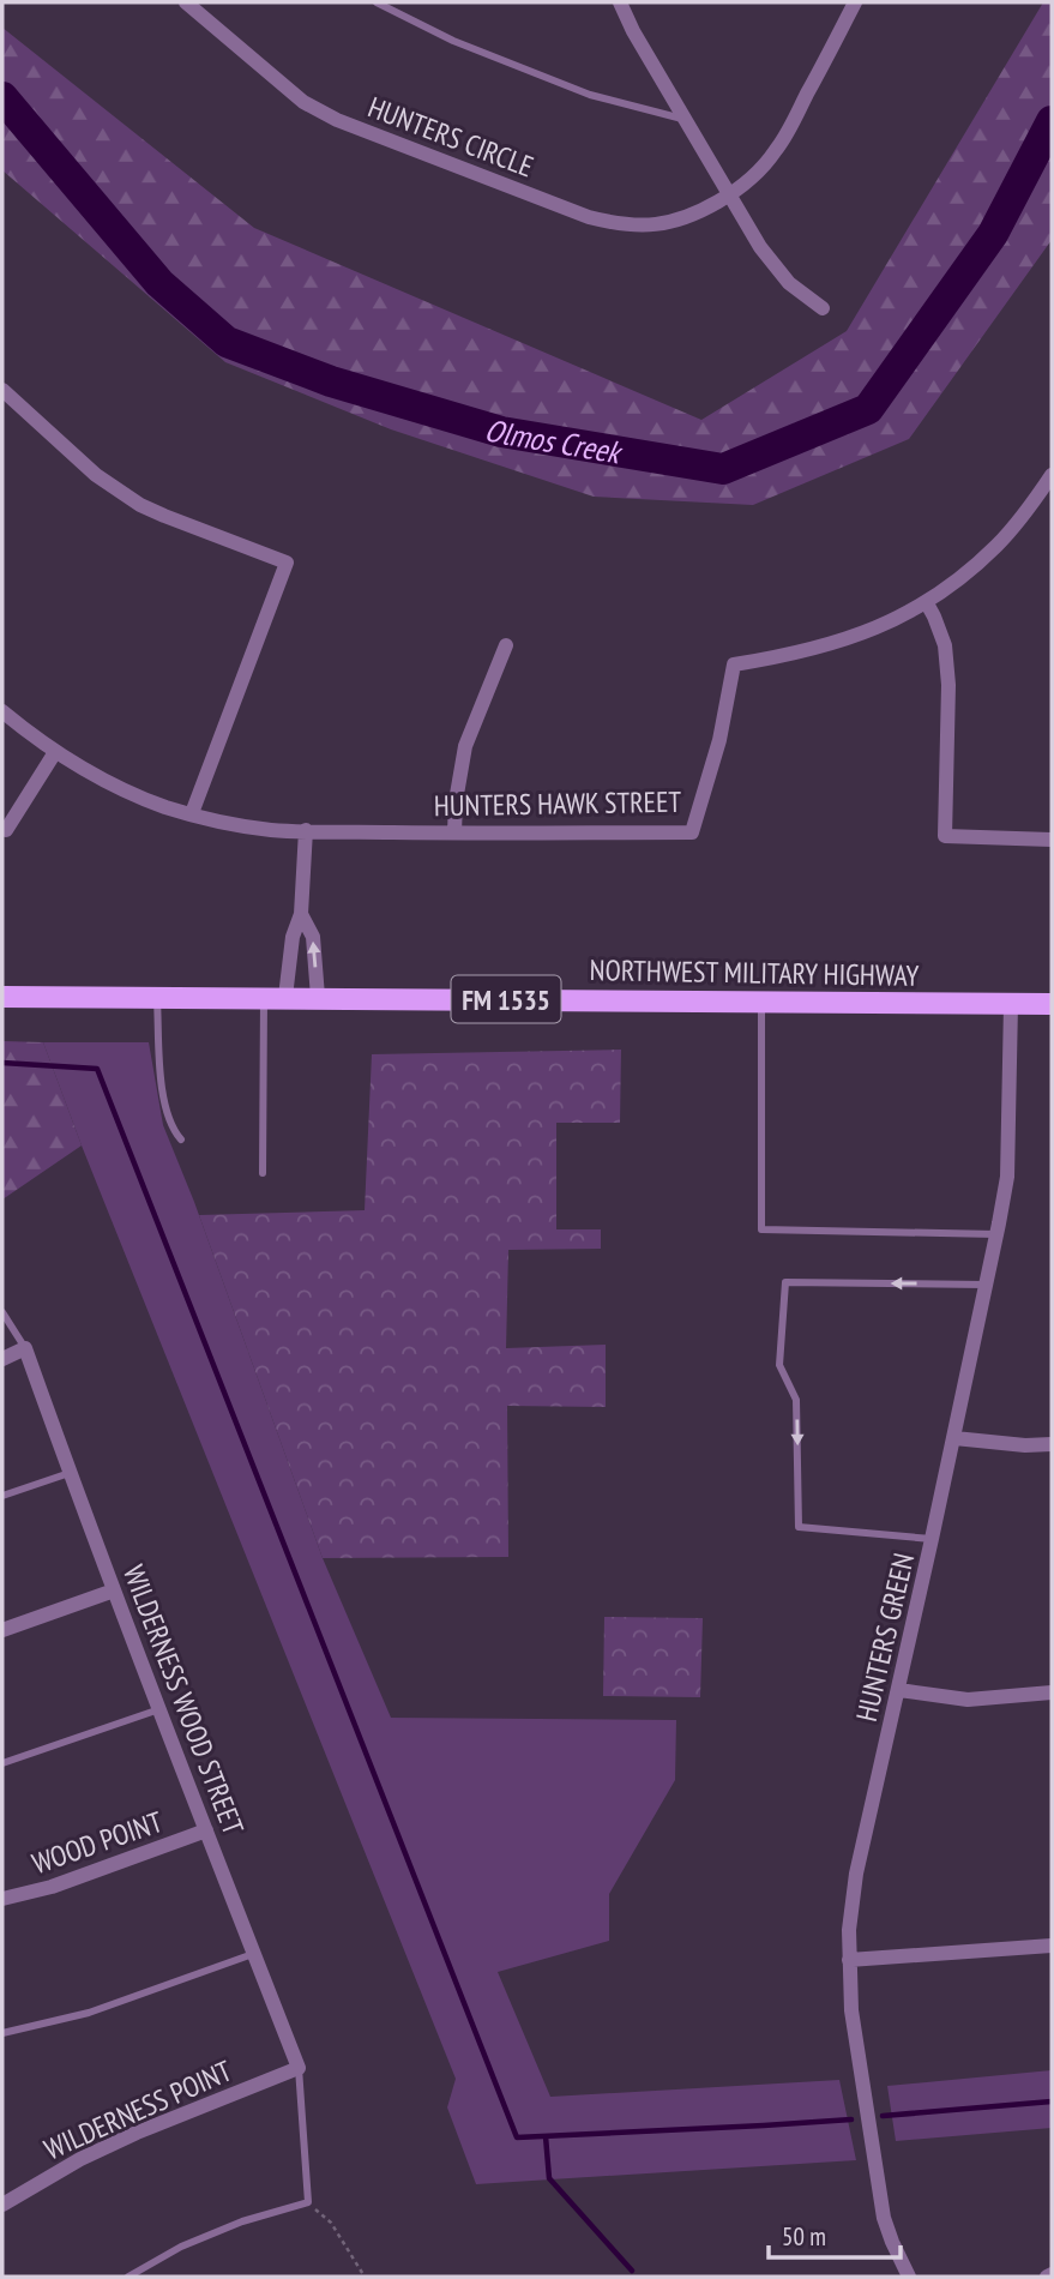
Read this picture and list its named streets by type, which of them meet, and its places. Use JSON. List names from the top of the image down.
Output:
{
  "streets": {
    "main road": ["NORTHWEST MILITARY HIGHWAY", "FM 1535"],
    "street": [
      "HUNTERS CIRCLE",
      "HUNTERS HAWK STREET",
      "HUNTERS GREEN",
      "WILDERNESS WOOD STREET",
      "WOOD POINT",
      "WILDERNESS POINT"
    ]
  },
  "crossings": [
    ["NORTHWEST MILITARY HIGHWAY", "HUNTERS GREEN"],
    ["WILDERNESS WOOD STREET", "WOOD POINT"],
    ["WILDERNESS WOOD STREET", "WILDERNESS POINT"]
  ],
  "water": ["Olmos Creek"],
  "scale_bar": "50 m"
}
